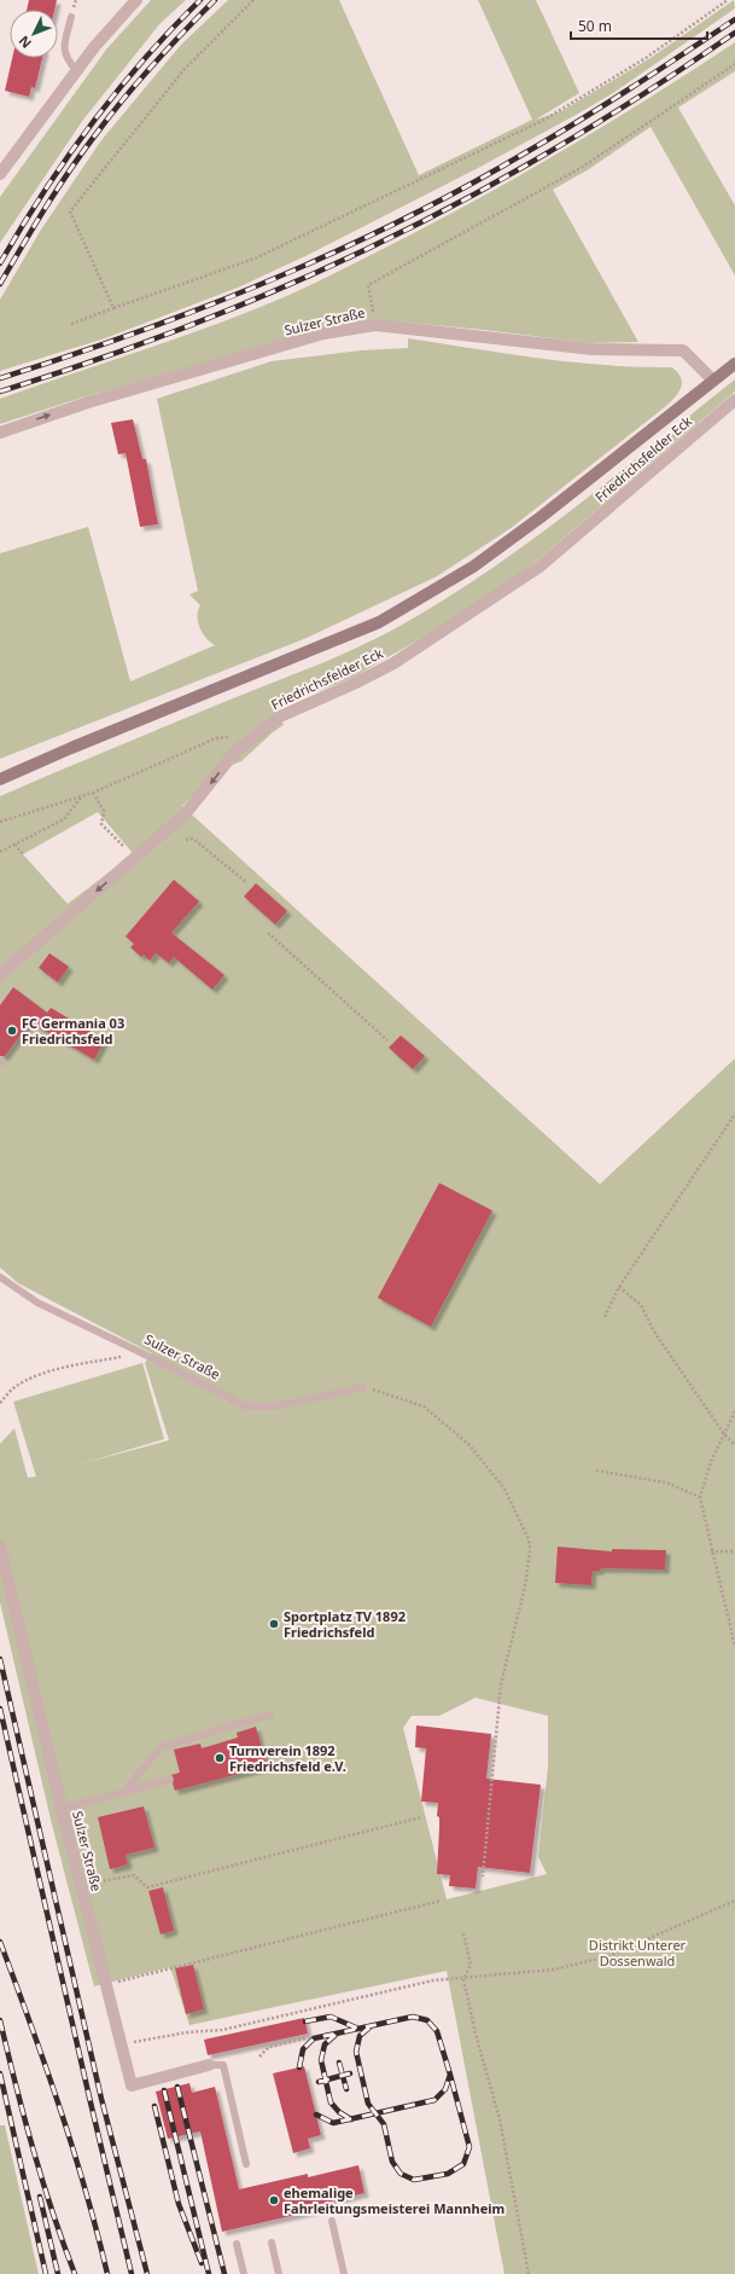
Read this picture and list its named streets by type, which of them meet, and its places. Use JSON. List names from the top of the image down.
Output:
{
  "streets": {
    "street": ["Sulzer Straße", "Friedrichsfelder Eck"]
  },
  "one_way": ["Friedrichsfelder Eck"],
  "parks": ["Distrikt Unterer Dossenwald"],
  "places": [
    "FC Germania 03 Friedrichsfeld",
    "Sportplatz TV 1892 Friedrichsfeld",
    "Turnverein 1892 Friedrichsfeld e.V.",
    "ehemalige Fahrleitungsmeisterei Mannheim"
  ],
  "scale_bar": "50 m",
  "north": "bottom left"
}
